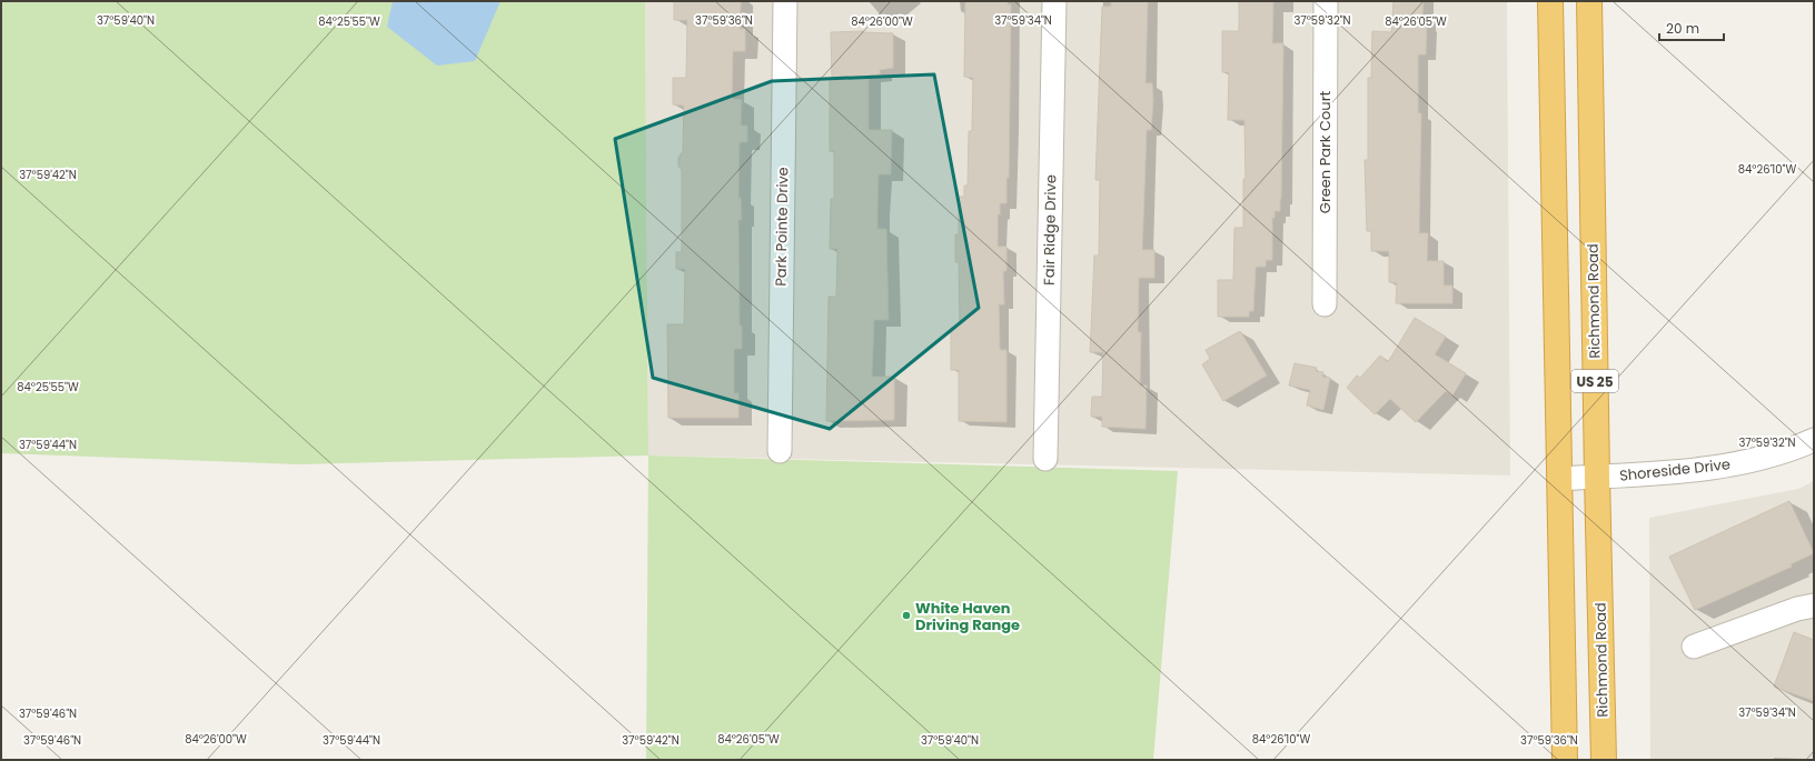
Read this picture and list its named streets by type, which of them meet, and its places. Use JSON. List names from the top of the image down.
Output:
{
  "streets": {
    "highway": ["Richmond Road", "US 25"],
    "street": [
      "Green Park Court",
      "Park Pointe Drive",
      "Fair Ridge Drive",
      "Shoreside Drive"
    ]
  },
  "crossings": [
    ["Richmond Road", "Shoreside Drive"],
    ["US 25", "Shoreside Drive"]
  ],
  "places": ["White Haven Driving Range"],
  "scale_bar": "20 m",
  "coordinates": [
    "37°59'40\"N",
    "37°59'36\"N",
    "37°59'32\"N",
    "37°59'34\"N",
    "84°25'55\"W",
    "84°26'00\"W",
    "84°26'05\"W",
    "84°26'10\"W",
    "37°59'42\"N",
    "37°59'44\"N",
    "37°59'46\"N"
  ]
}
